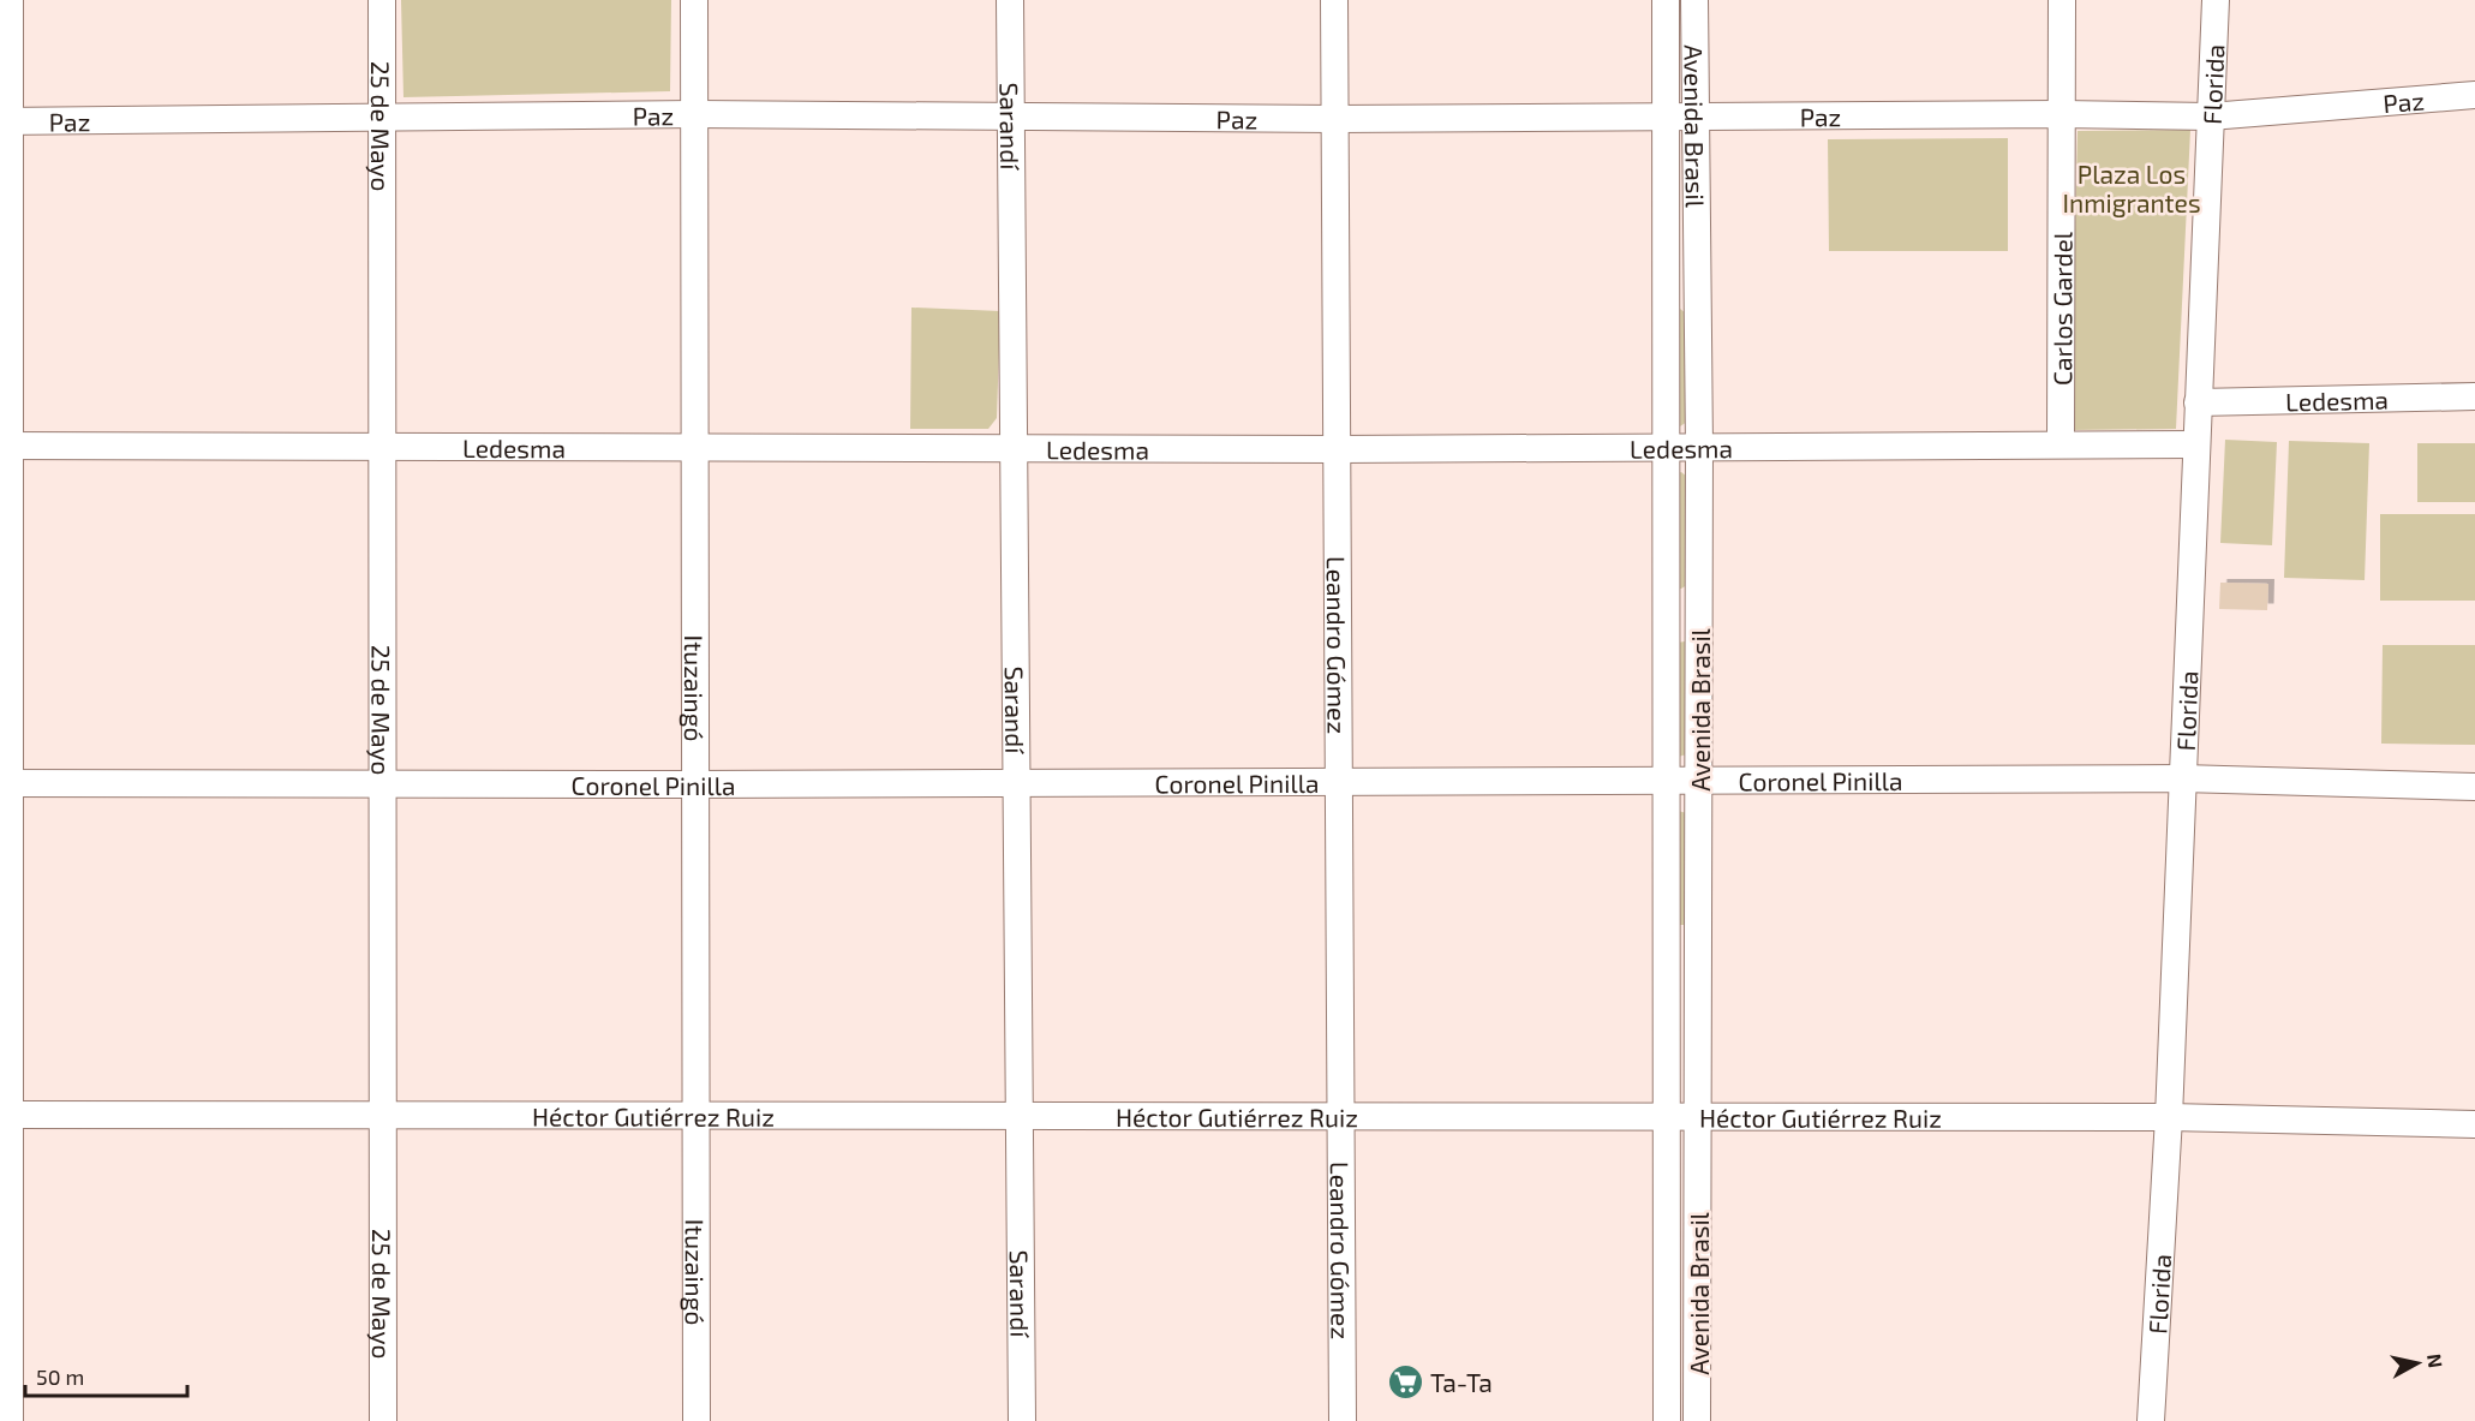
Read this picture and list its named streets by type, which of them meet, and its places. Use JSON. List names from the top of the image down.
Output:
{
  "streets": {
    "street": [
      "Florida",
      "Paz",
      "25 de Mayo",
      "Sarandí",
      "Avenida Brasil",
      "Carlos Gardel",
      "Ledesma",
      "Leandro Gómez",
      "Ituzaingó",
      "Coronel Pinilla",
      "Héctor Gutiérrez Ruiz"
    ]
  },
  "crossings": [
    ["Florida", "Paz"],
    ["Florida", "Ledesma"],
    ["Florida", "Coronel Pinilla"],
    ["Florida", "Héctor Gutiérrez Ruiz"],
    ["Paz", "25 de Mayo"],
    ["Paz", "Sarandí"],
    ["Paz", "Avenida Brasil"],
    ["Paz", "Carlos Gardel"],
    ["Paz", "Leandro Gómez"],
    ["Paz", "Ituzaingó"],
    ["25 de Mayo", "Ledesma"],
    ["25 de Mayo", "Coronel Pinilla"],
    ["25 de Mayo", "Héctor Gutiérrez Ruiz"],
    ["Sarandí", "Ledesma"],
    ["Sarandí", "Coronel Pinilla"],
    ["Sarandí", "Héctor Gutiérrez Ruiz"],
    ["Avenida Brasil", "Ledesma"],
    ["Avenida Brasil", "Coronel Pinilla"],
    ["Avenida Brasil", "Héctor Gutiérrez Ruiz"],
    ["Carlos Gardel", "Ledesma"],
    ["Ledesma", "Leandro Gómez"],
    ["Ledesma", "Ituzaingó"],
    ["Leandro Gómez", "Coronel Pinilla"],
    ["Leandro Gómez", "Héctor Gutiérrez Ruiz"],
    ["Ituzaingó", "Coronel Pinilla"],
    ["Ituzaingó", "Héctor Gutiérrez Ruiz"]
  ],
  "parks": ["Plaza Los Inmigrantes"],
  "places": {
    "supermarket": ["Ta-Ta"]
  },
  "scale_bar": "50 m",
  "north": "right"
}
